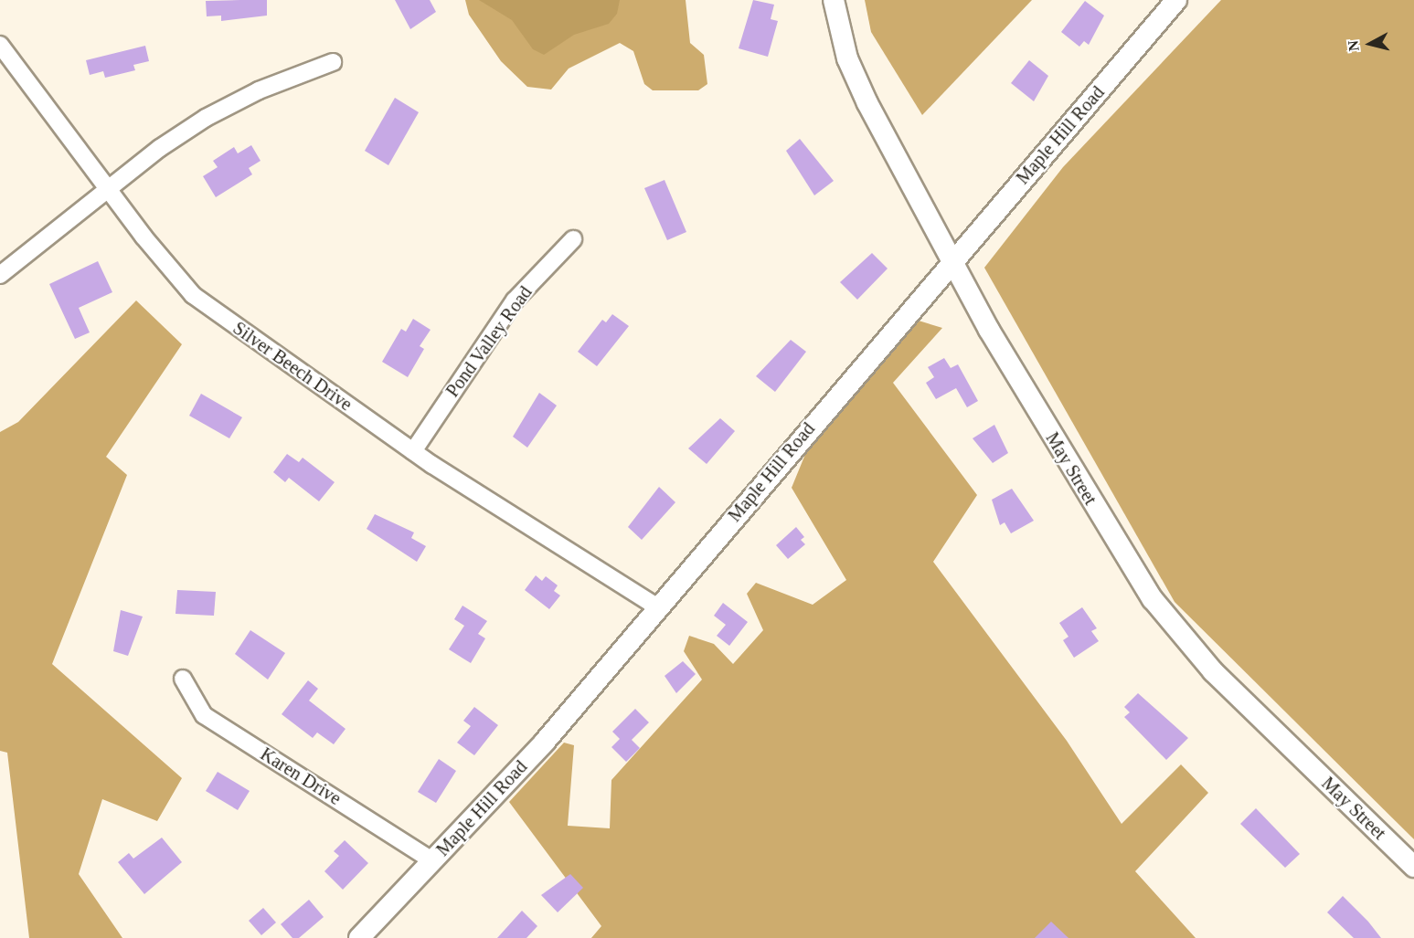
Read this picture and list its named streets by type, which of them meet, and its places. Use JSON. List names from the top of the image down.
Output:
{
  "streets": {
    "street": [
      "Maple Hill Road",
      "Pond Valley Road",
      "Silver Beech Drive",
      "May Street",
      "Karen Drive"
    ]
  },
  "crossings": [
    ["Maple Hill Road", "Silver Beech Drive"],
    ["Maple Hill Road", "May Street"],
    ["Maple Hill Road", "Karen Drive"],
    ["Pond Valley Road", "Silver Beech Drive"]
  ],
  "north": "left"
}
